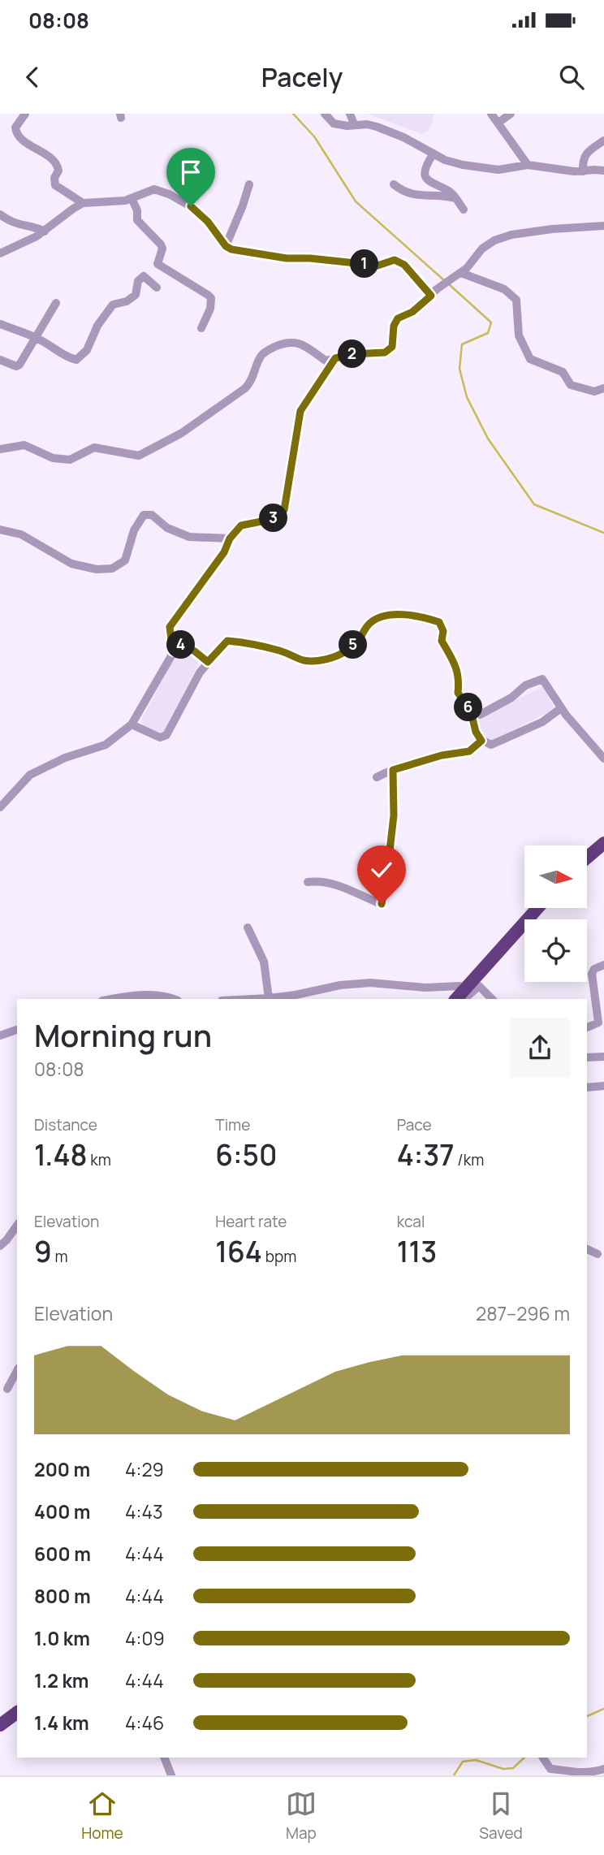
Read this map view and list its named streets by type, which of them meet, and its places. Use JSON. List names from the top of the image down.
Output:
{
  "north": "right",
  "page": {
    "status": "08:08",
    "header": "Pacely",
    "pins": [
      "1",
      "2",
      "3",
      "4",
      "5",
      "6"
    ],
    "heading": ["Morning run", "08:08"],
    "stats": [
      ["Distance", "1.48 km"],
      ["Time", "6:50"],
      ["Pace", "4:37 /km"],
      ["Elevation", "9 m"],
      ["Heart rate", "164 bpm"],
      ["kcal", "113"]
    ],
    "chart": ["Elevation", "287–296 m"],
    "list": [
      {
        "name": "200 m",
        "note": "4:29"
      },
      {
        "name": "400 m",
        "note": "4:43"
      },
      {
        "name": "600 m",
        "note": "4:44"
      },
      {
        "name": "800 m",
        "note": "4:44"
      },
      {
        "name": "1.0 km",
        "note": "4:09"
      },
      {
        "name": "1.2 km",
        "note": "4:44"
      },
      {
        "name": "1.4 km",
        "note": "4:46"
      }
    ],
    "tabs": ["Home", "Map", "Saved"]
  }
}
